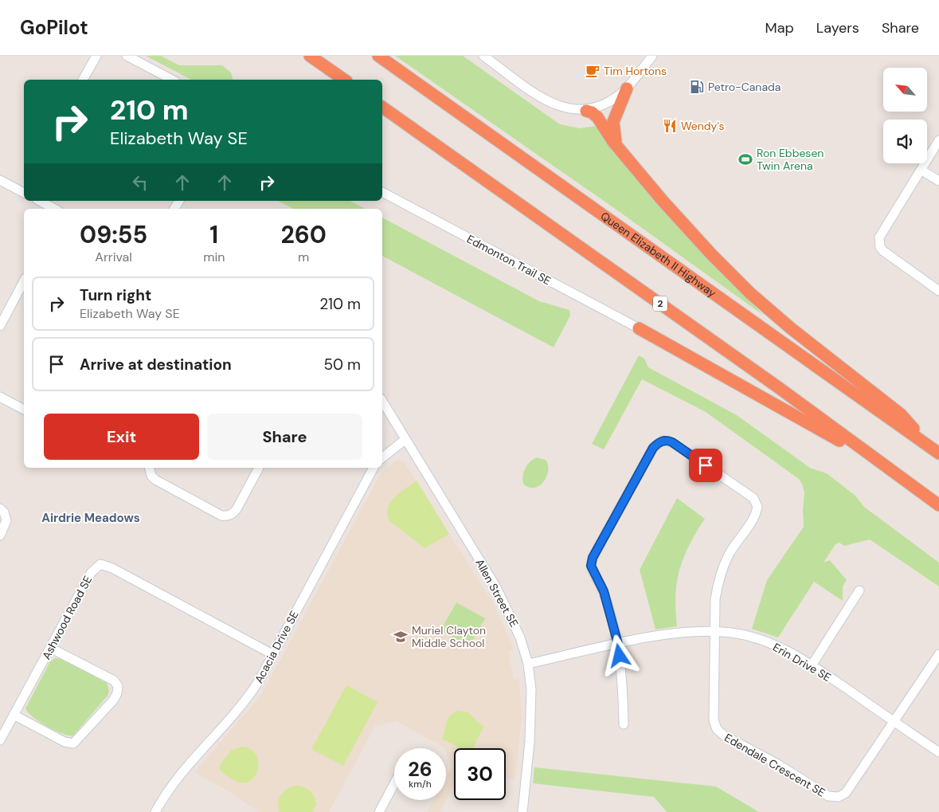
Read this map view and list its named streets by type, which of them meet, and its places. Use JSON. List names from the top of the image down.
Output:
{
  "streets": {
    "highway": ["Queen Elizabeth II Highway", "2"],
    "street": [
      "Edmonton Trail SE",
      "Allen Street SE",
      "Ashwood Road SE",
      "Acacia Drive SE",
      "Erin Drive SE",
      "Edendale Crescent SE"
    ]
  },
  "crossings": [
    ["Allen Street SE", "Erin Drive SE"],
    ["Ashwood Road SE", "Acacia Drive SE"],
    ["Erin Drive SE", "Edendale Crescent SE"]
  ],
  "districts": ["Airdrie Meadows"],
  "places": {
    "cafe": ["Tim Hortons"],
    "fuel station": ["Petro-Canada"],
    "restaurant": ["Wendy's"],
    "sports": ["Ron Ebbesen Twin Arena"],
    "school or university": ["Muriel Clayton Middle School"]
  },
  "north": "top left",
  "page": {
    "header": "GoPilot",
    "nav": ["Map", "Layers", "Share"],
    "turn": ["210 m", "Elizabeth Way SE"],
    "eta": [
      "09:55",
      "Arrival",
      "1",
      "min",
      "260",
      "m"
    ],
    "list": [
      {
        "name": "Turn right",
        "note": "Elizabeth Way SE",
        "value": "210 m"
      },
      {
        "name": "Arrive at destination",
        "value": "50 m"
      }
    ],
    "buttons": ["Exit", "Share"],
    "speed": "26 km/h",
    "limit": "30"
  }
}
